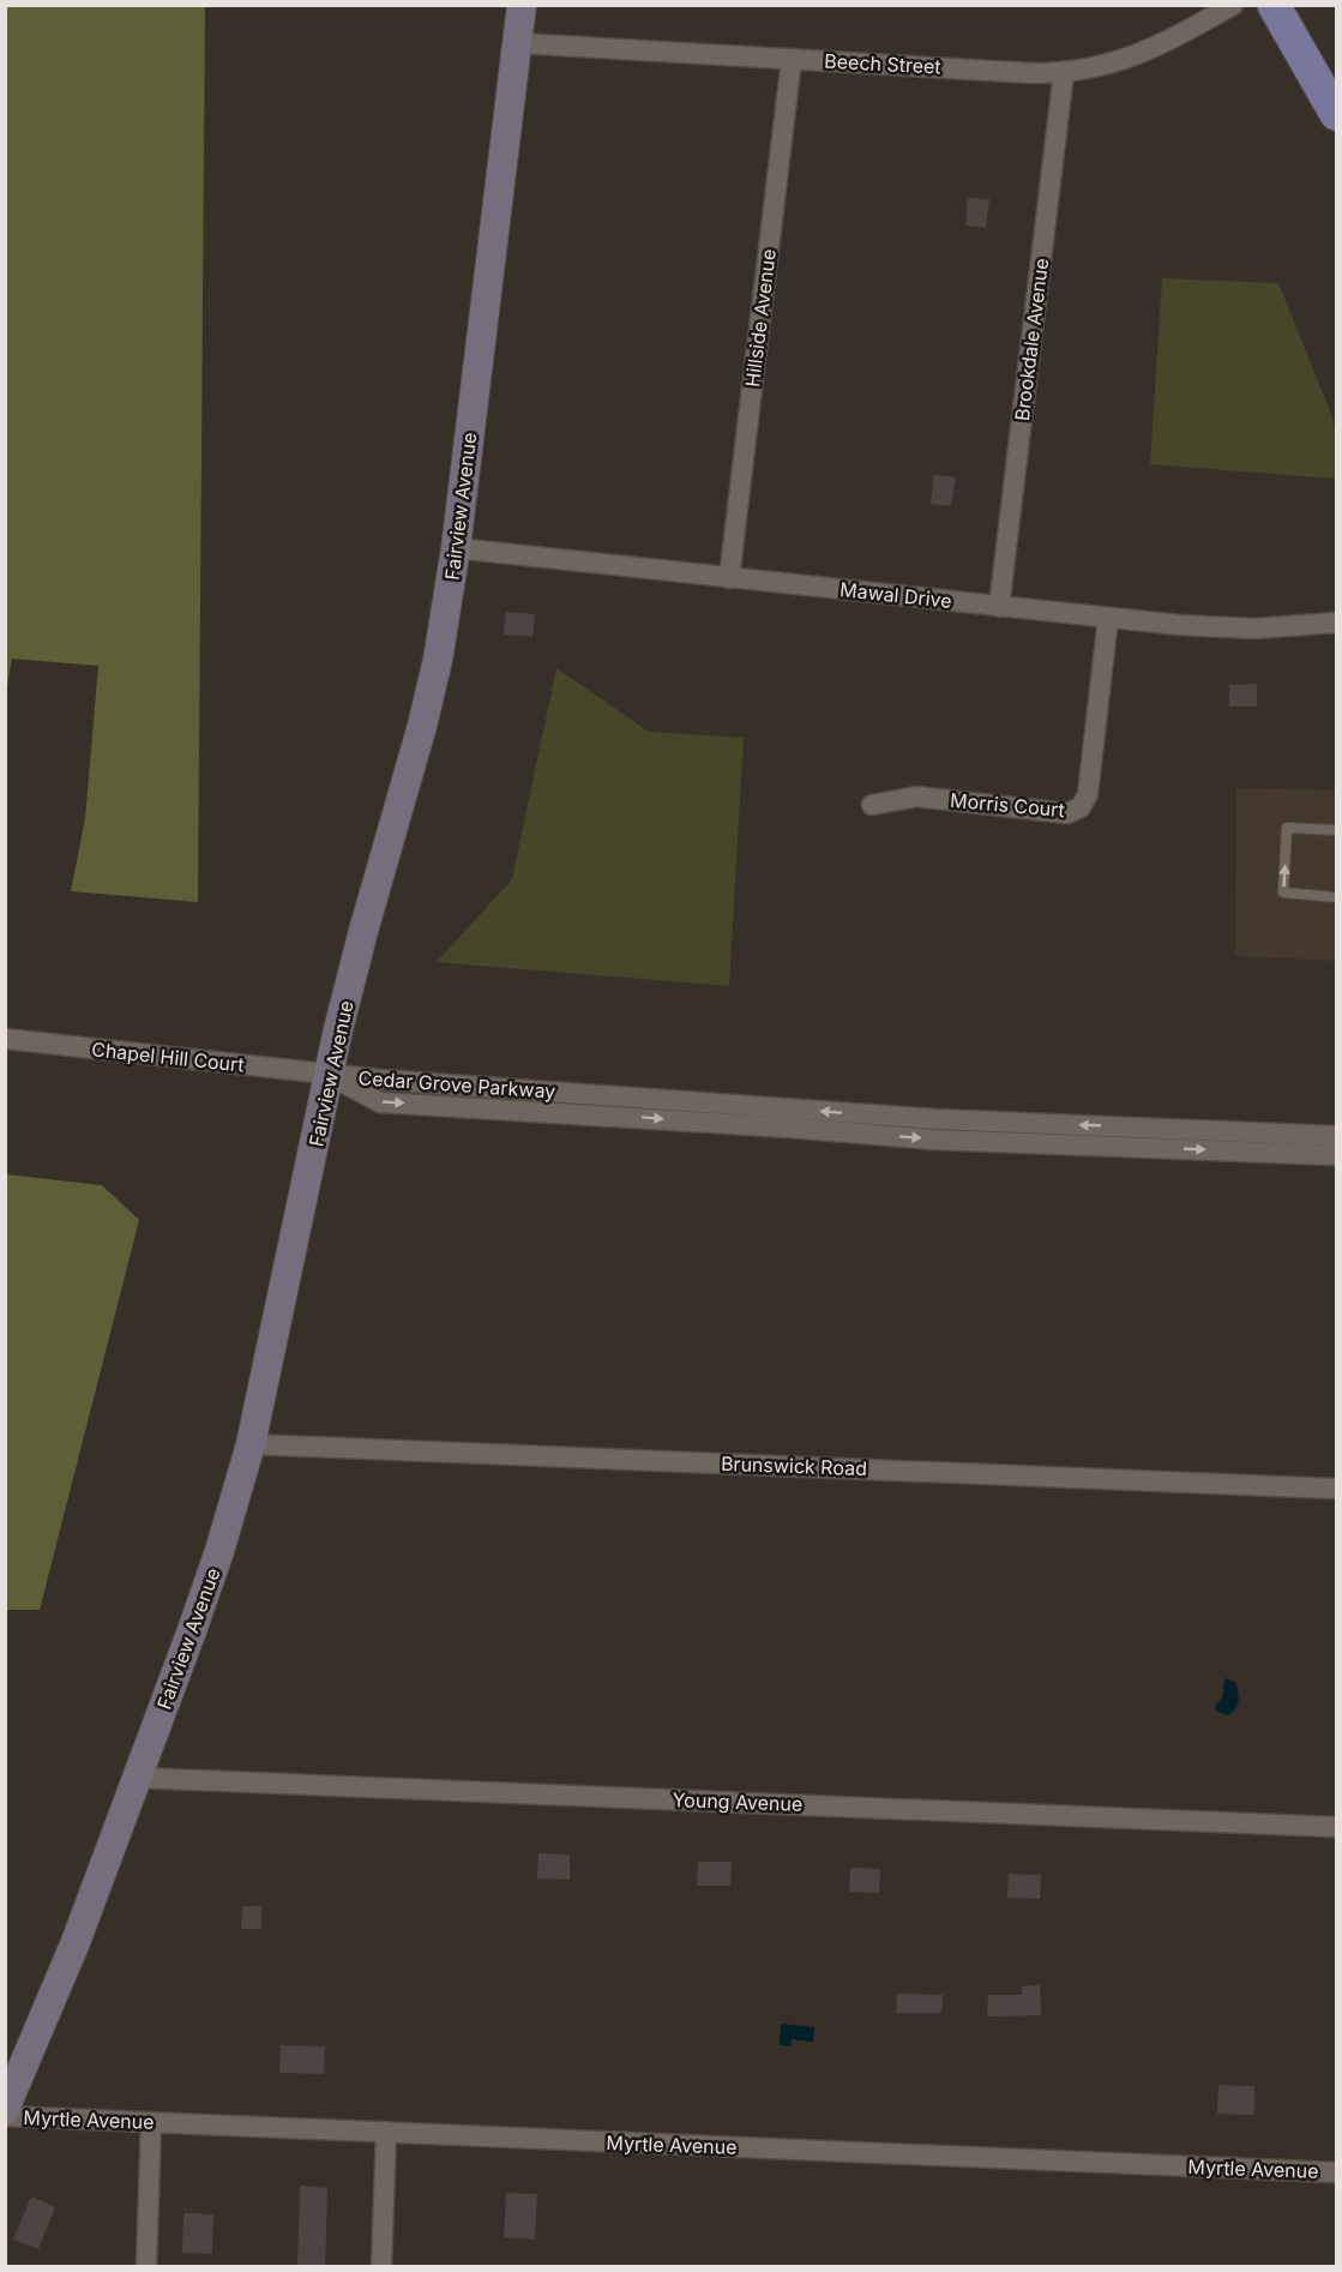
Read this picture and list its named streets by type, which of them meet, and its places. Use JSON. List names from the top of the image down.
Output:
{
  "streets": {
    "main road": ["Fairview Avenue"],
    "street": [
      "Beech Street",
      "Hillside Avenue",
      "Brookdale Avenue",
      "Mawal Drive",
      "Morris Court",
      "Chapel Hill Court",
      "Cedar Grove Parkway",
      "Brunswick Road",
      "Young Avenue",
      "Myrtle Avenue"
    ]
  },
  "crossings": [
    ["Beech Street", "Hillside Avenue"],
    ["Beech Street", "Brookdale Avenue"],
    ["Beech Street", "Fairview Avenue"],
    ["Hillside Avenue", "Mawal Drive"],
    ["Brookdale Avenue", "Mawal Drive"],
    ["Fairview Avenue", "Mawal Drive"],
    ["Fairview Avenue", "Chapel Hill Court"],
    ["Fairview Avenue", "Cedar Grove Parkway"],
    ["Fairview Avenue", "Brunswick Road"],
    ["Fairview Avenue", "Young Avenue"],
    ["Mawal Drive", "Morris Court"],
    ["Chapel Hill Court", "Cedar Grove Parkway"]
  ]
}
